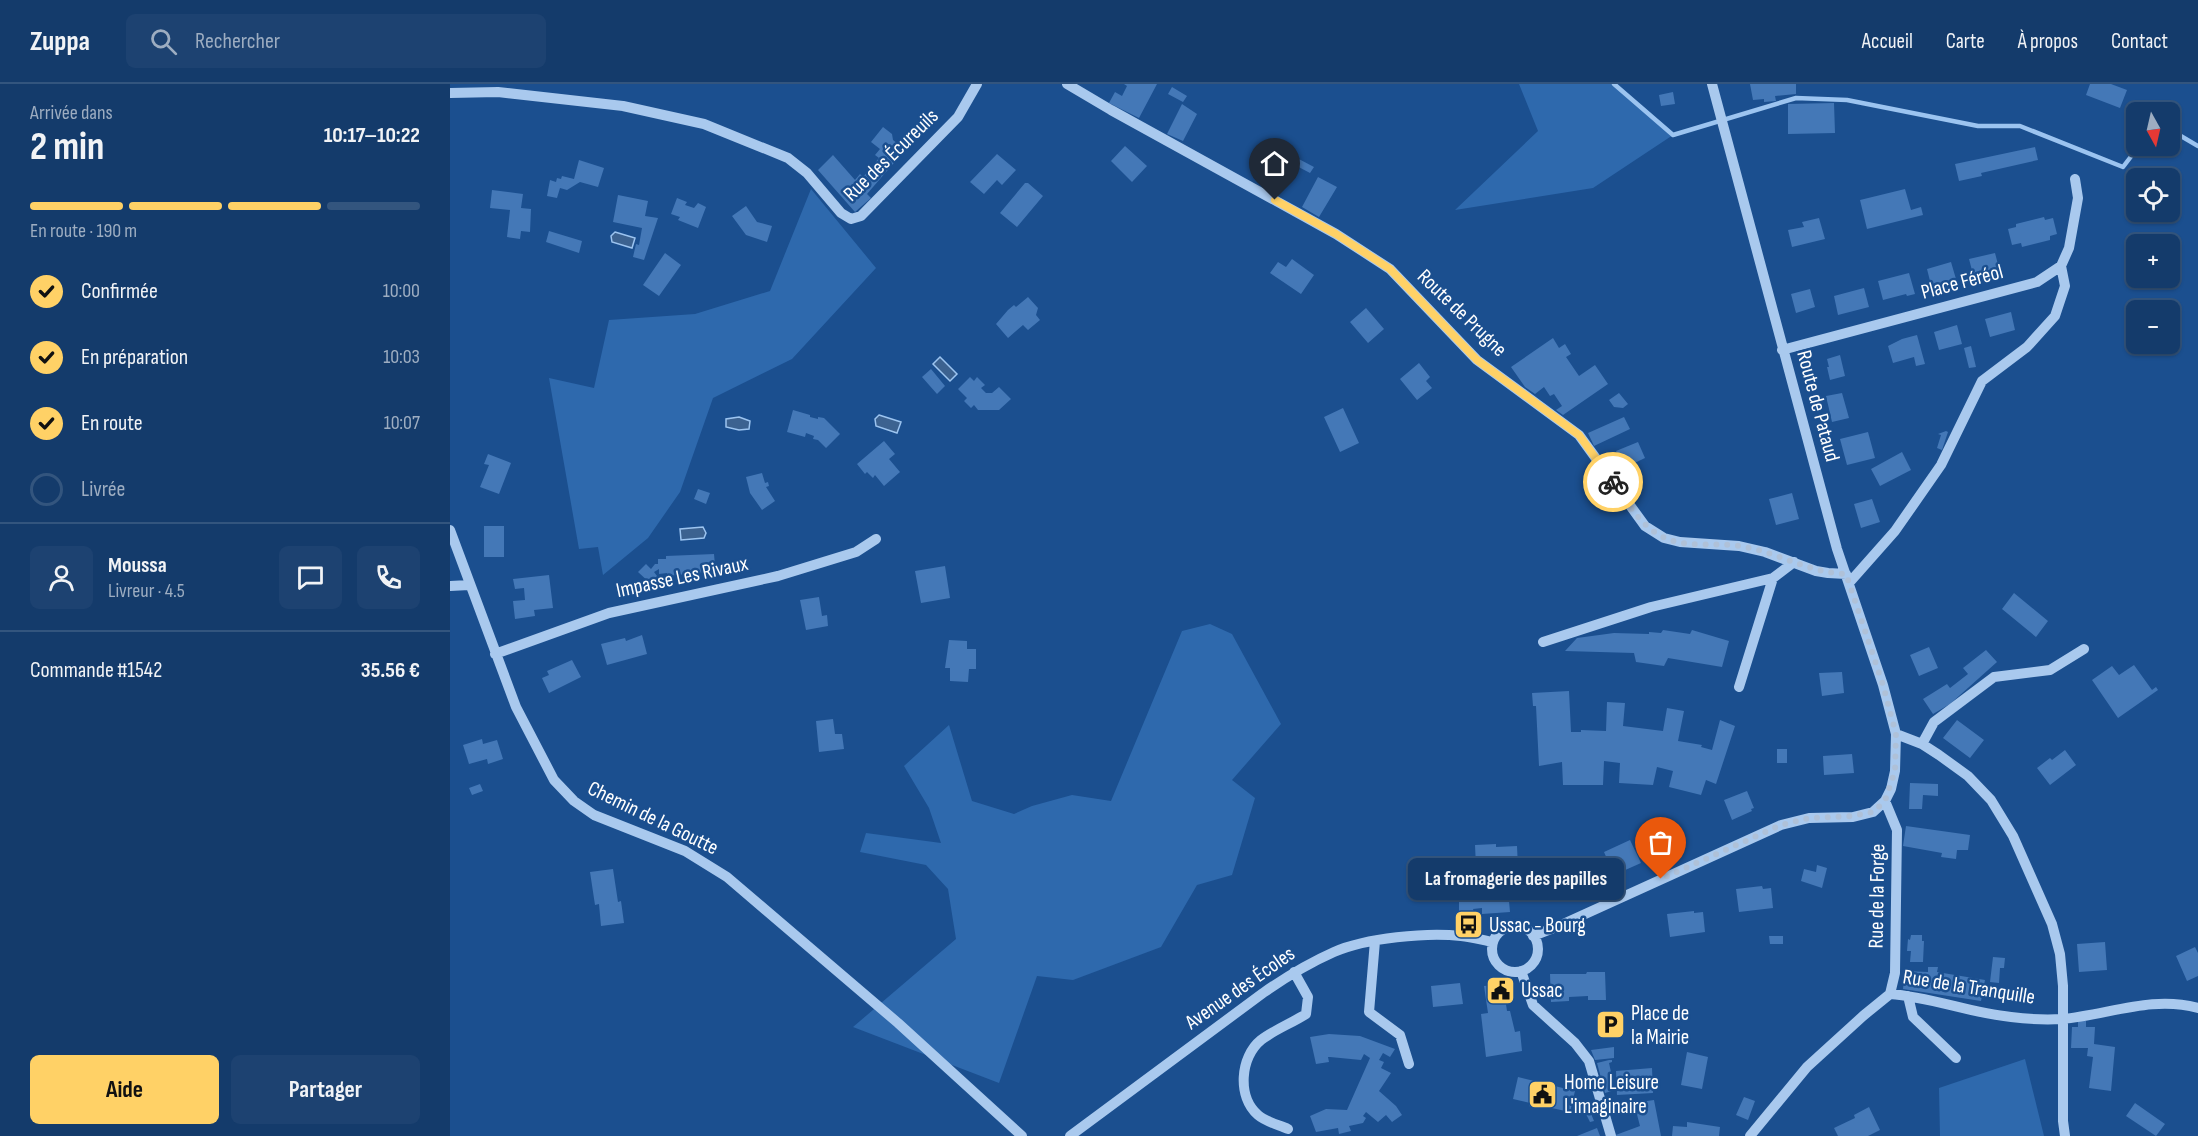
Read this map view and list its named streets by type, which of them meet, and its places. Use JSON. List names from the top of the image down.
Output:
{
  "streets": {
    "street": [
      "Rue des Écureuils",
      "Place Féréol",
      "Route de Prugne",
      "Route de Pataud",
      "Impasse Les Rivaux",
      "Chemin de la Goutte",
      "Rue de la Forge",
      "Rue de la Tranquille",
      "Avenue des Écoles"
    ]
  },
  "crossings": [
    ["Place Féréol", "Route de Pataud"],
    ["Route de Prugne", "Route de Pataud"],
    ["Route de Pataud", "Rue de la Forge"],
    ["Impasse Les Rivaux", "Chemin de la Goutte"],
    ["Rue de la Forge", "Rue de la Tranquille"]
  ],
  "places": {
    "other": ["La fromagerie des papilles"],
    "bus stop": ["Ussac - Bourg"],
    "public building": ["Ussac", "Home Leisure L'imaginaire"],
    "parking": ["Place de la Mairie"]
  },
  "north": "bottom",
  "page": {
    "header": "Zuppa",
    "search": "Rechercher",
    "nav": [
      "Accueil",
      "Carte",
      "À propos",
      "Contact"
    ],
    "heading": ["2 min", "Arrivée dans", "10:17–10:22"],
    "panel": [
      "Moussa",
      "Livreur · 4.5",
      "Commande #1542",
      "35.56 €"
    ],
    "map_buttons": ["+", "−"],
    "bar": "En route · 190 m",
    "list": [
      ["Confirmée", "10:00"],
      ["En préparation", "10:03"],
      ["En route", "10:07"],
      "Livrée"
    ],
    "bubble": "La fromagerie des papilles",
    "buttons": ["Aide", "Partager"]
  }
}
